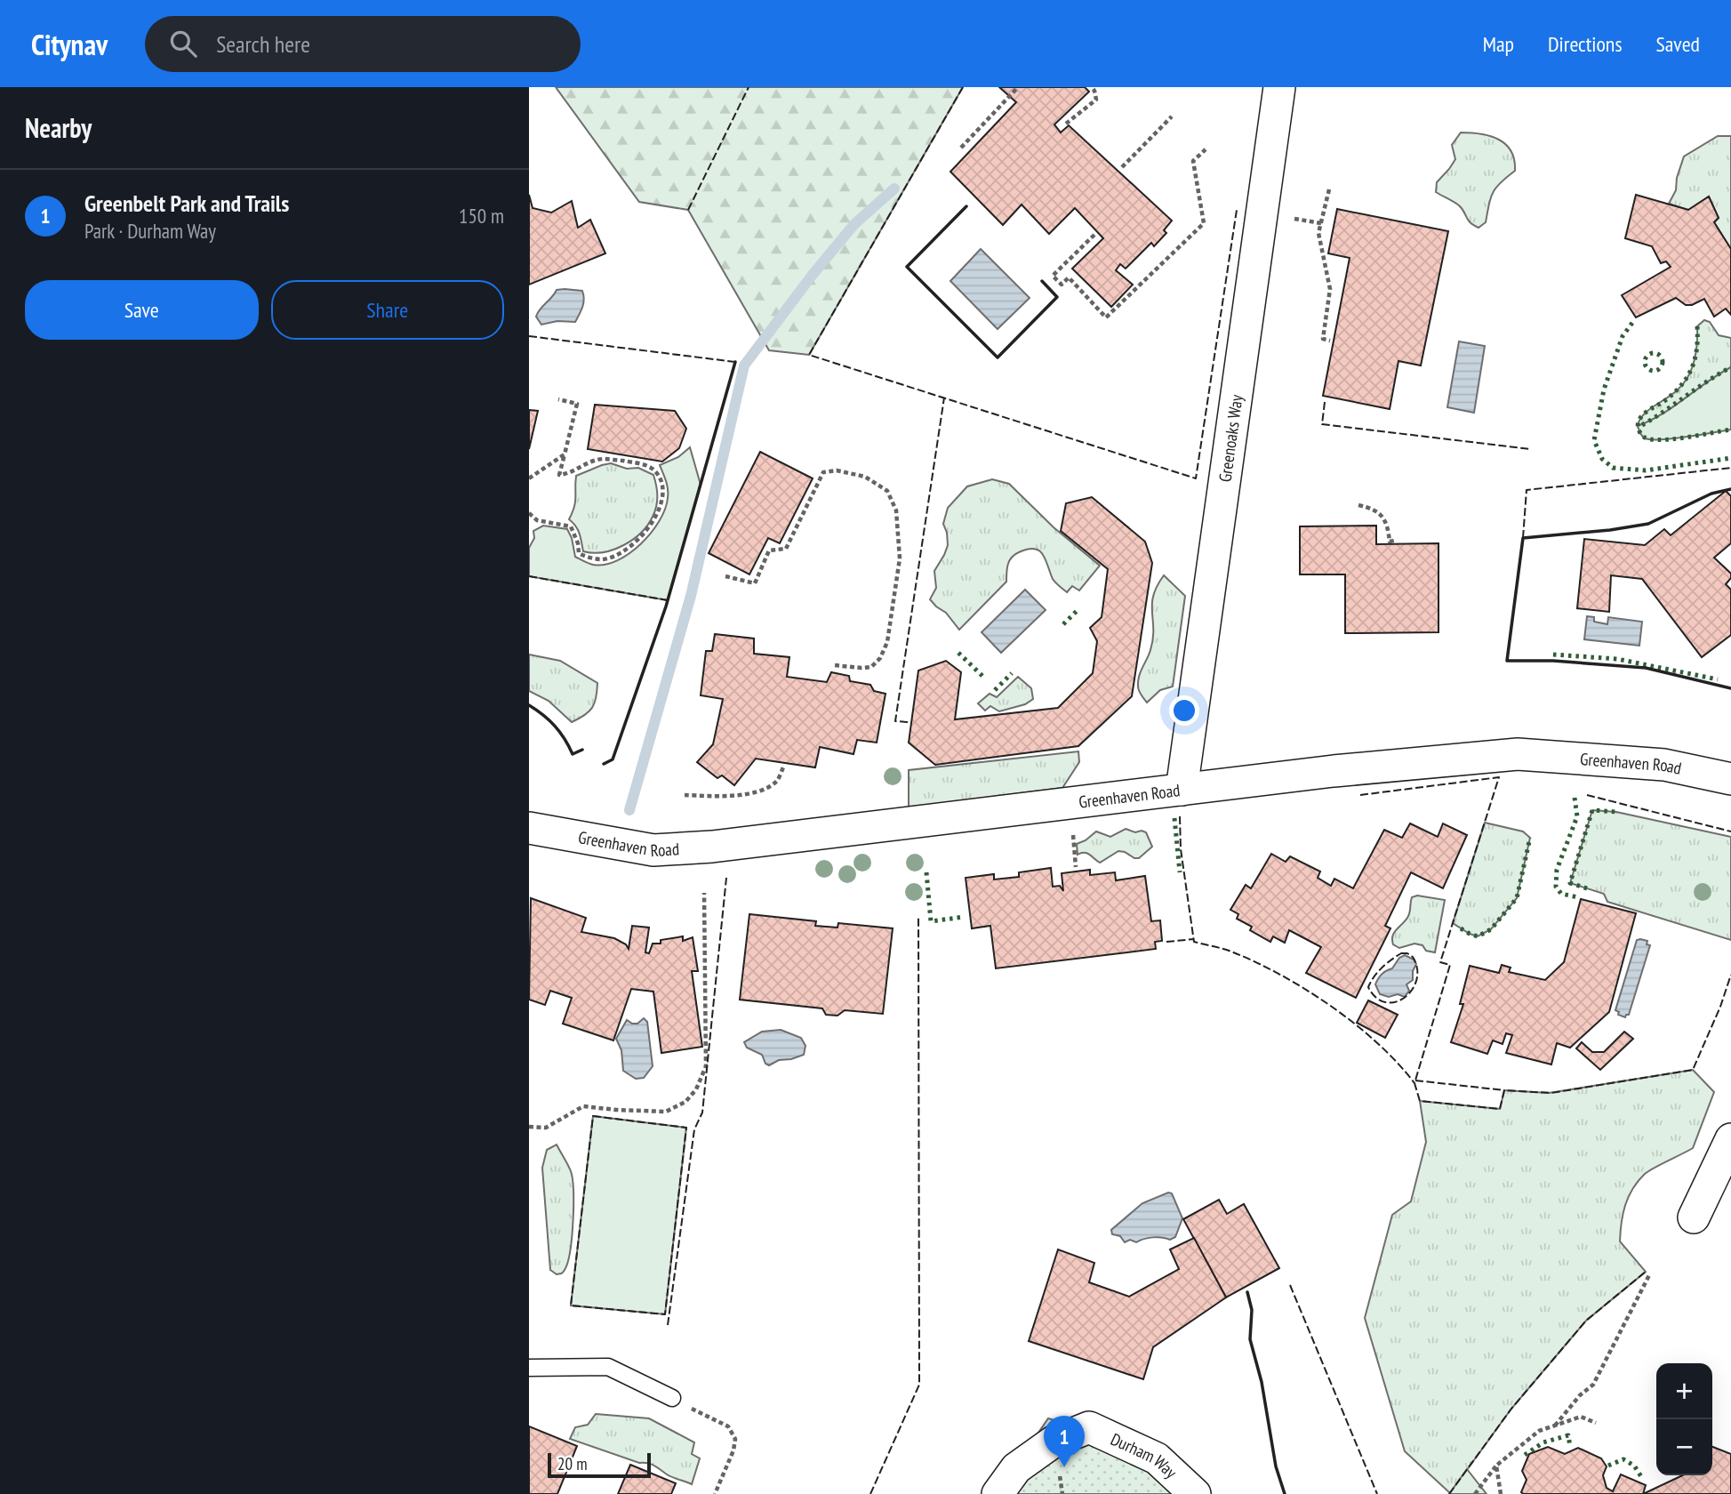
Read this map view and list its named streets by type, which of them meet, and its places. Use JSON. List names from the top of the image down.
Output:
{
  "streets": {
    "street": ["Greenoaks Way", "Greenhaven Road", "Durham Way"]
  },
  "crossings": [
    ["Greenoaks Way", "Greenhaven Road"]
  ],
  "scale_bar": "20 m",
  "page": {
    "header": "Citynav",
    "search": "Search here",
    "nav": ["Map", "Directions", "Saved"],
    "heading": "Nearby",
    "list": [
      {
        "mark": "1",
        "name": "Greenbelt Park and Trails",
        "note": "Park · Durham Way",
        "value": "150 m"
      }
    ],
    "buttons": ["Save", "Share"],
    "map_buttons": ["+", "−"],
    "pins": "1",
    "scale": "20 m"
  }
}
